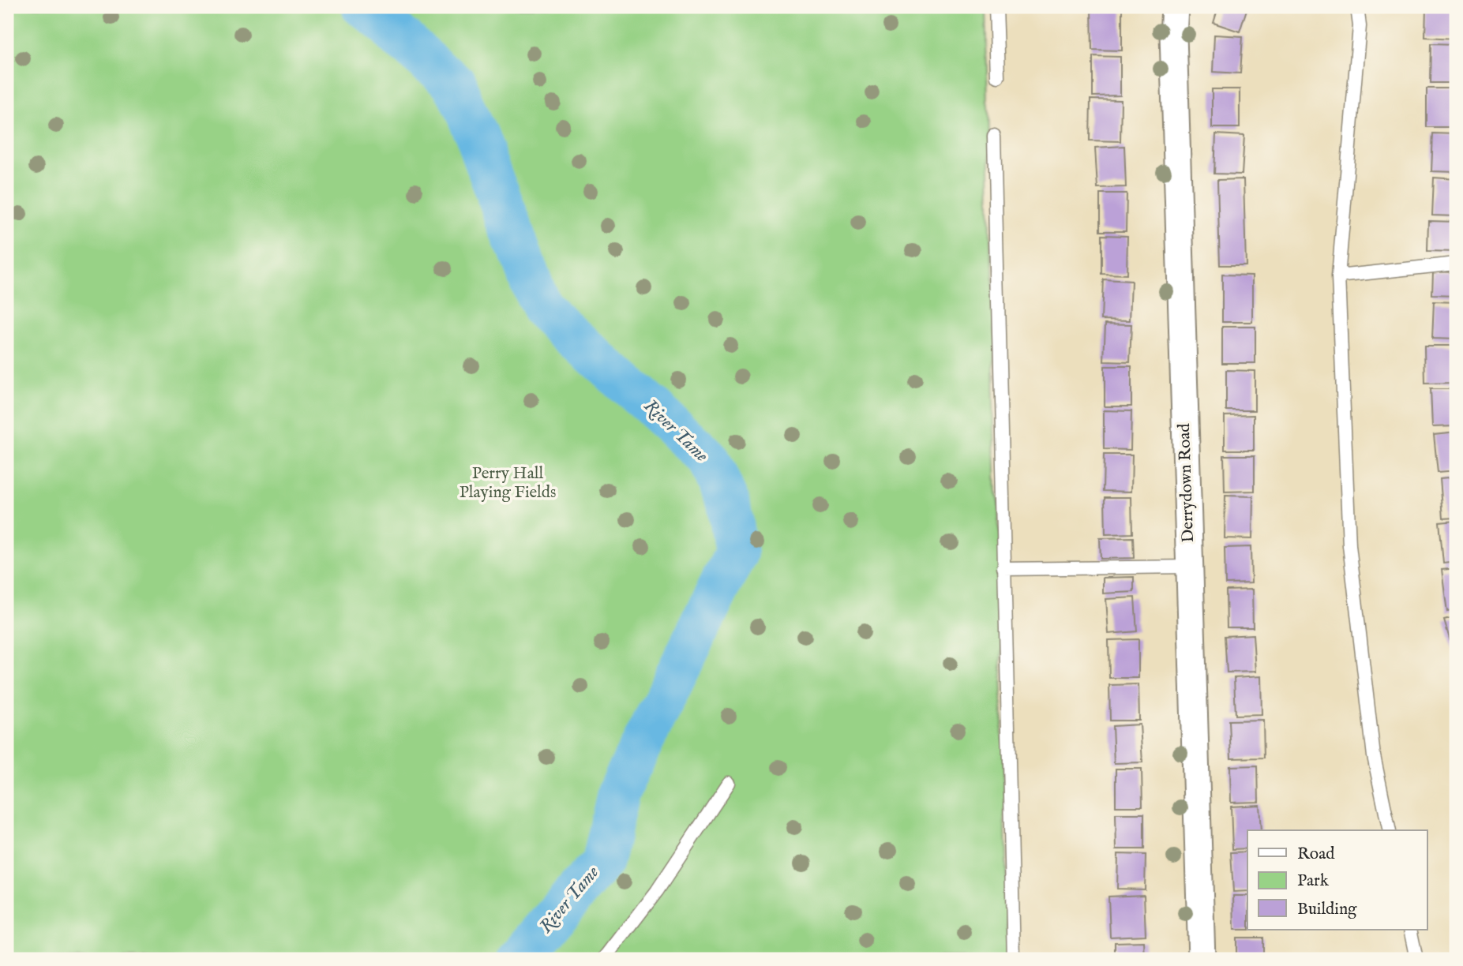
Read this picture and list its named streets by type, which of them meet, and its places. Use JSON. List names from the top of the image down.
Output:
{
  "streets": {
    "street": ["Derrydown Road"]
  },
  "water": ["River Tame"],
  "parks": ["Perry Hall Playing Fields"],
  "legend": ["Road", "Park", "Building"]
}
